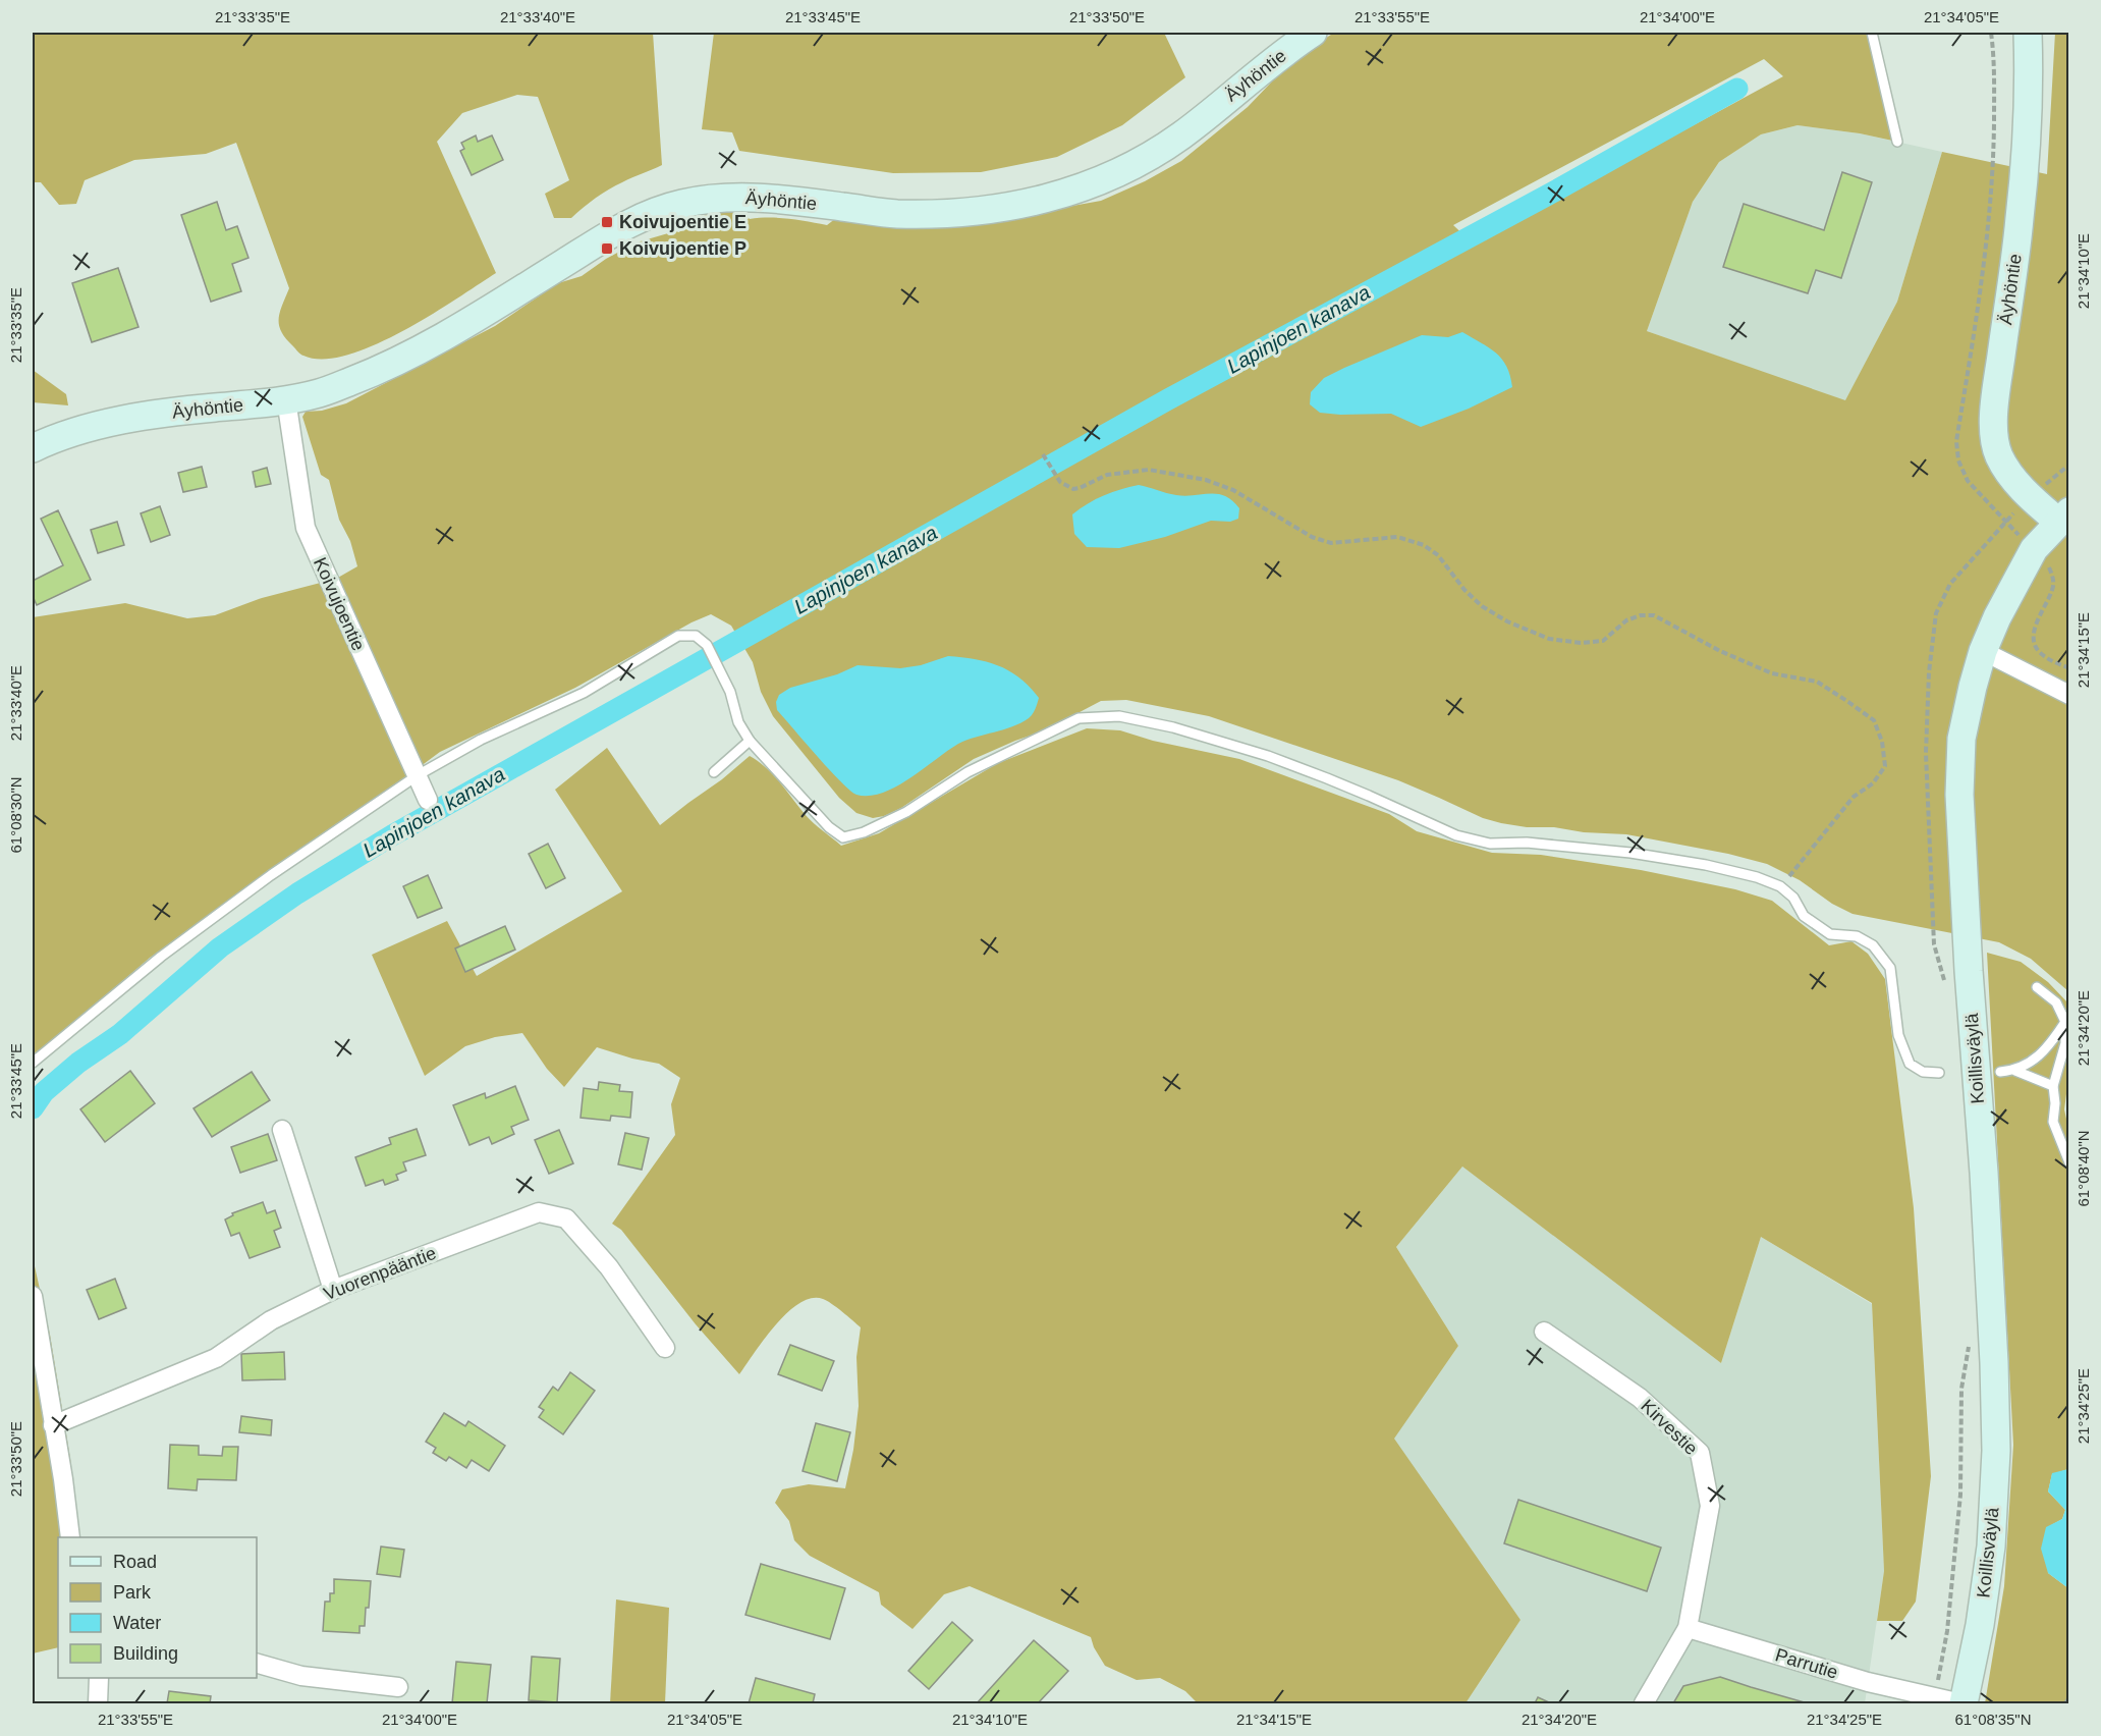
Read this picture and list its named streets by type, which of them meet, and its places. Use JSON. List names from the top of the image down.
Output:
{
  "streets": {
    "main road": ["Äyhöntie", "Koillisväylä"],
    "street": [
      "Koivujoentie",
      "Vuorenpääntie",
      "Kirvestie",
      "Parrutie"
    ]
  },
  "crossings": [
    ["Äyhöntie", "Koivujoentie"],
    ["Äyhöntie", "Koillisväylä"],
    ["Koillisväylä", "Parrutie"],
    ["Kirvestie", "Parrutie"]
  ],
  "water": ["Lapinjoen kanava"],
  "places": {
    "transit": ["Koivujoentie E", "Koivujoentie P"]
  },
  "legend": [
    "Road",
    "Park",
    "Water",
    "Building"
  ],
  "coordinates": [
    "21°33'35\"E",
    "21°33'40\"E",
    "21°33'45\"E",
    "21°33'50\"E",
    "21°33'55\"E",
    "21°34'00\"E",
    "21°34'05\"E",
    "21°34'10\"E",
    "21°34'15\"E",
    "61°08'30\"N",
    "21°34'20\"E",
    "61°08'40\"N",
    "21°34'25\"E",
    "61°08'35\"N"
  ]
}
